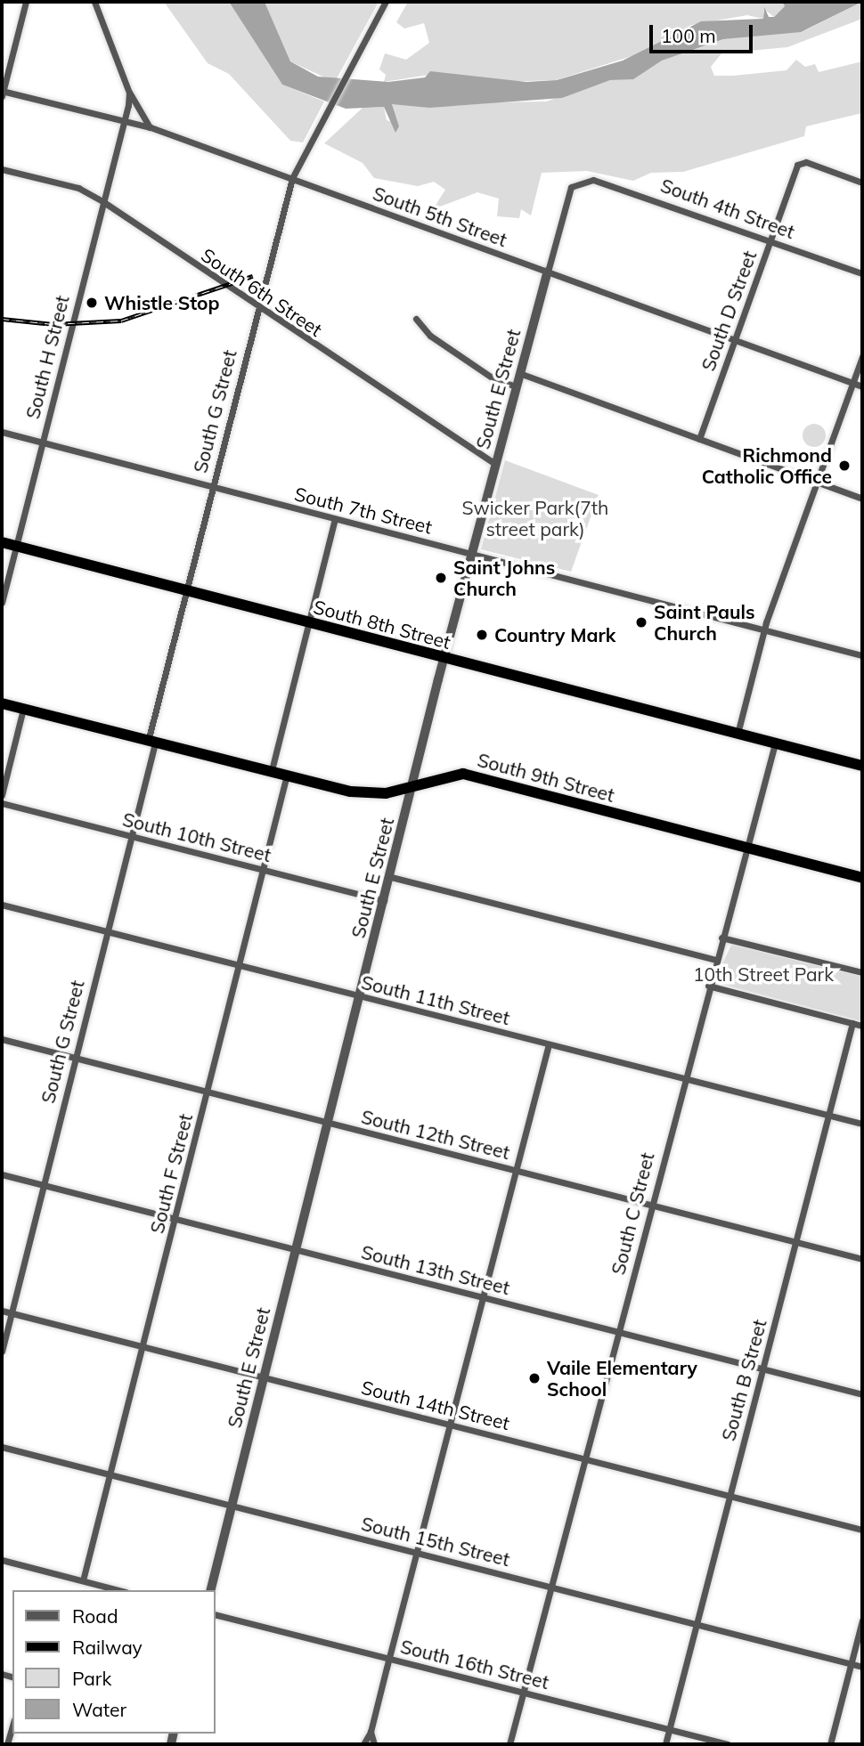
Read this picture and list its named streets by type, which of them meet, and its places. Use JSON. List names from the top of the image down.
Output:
{
  "streets": {
    "highway": ["South 8th Street", "South 9th Street"],
    "street": [
      "South 4th Street",
      "South 5th Street",
      "South 6th Street",
      "South D Street",
      "South H Street",
      "South E Street",
      "South G Street",
      "South 7th Street",
      "South 10th Street",
      "South 11th Street",
      "South 12th Street",
      "South F Street",
      "South C Street",
      "South 13th Street",
      "South B Street",
      "South 14th Street",
      "South 15th Street",
      "South 16th Street"
    ]
  },
  "crossings": [
    ["South 4th Street", "South D Street"],
    ["South 4th Street", "South E Street"],
    ["South 5th Street", "South D Street"],
    ["South 5th Street", "South H Street"],
    ["South 5th Street", "South E Street"],
    ["South 5th Street", "South G Street"],
    ["South 6th Street", "South H Street"],
    ["South 6th Street", "South E Street"],
    ["South 6th Street", "South G Street"],
    ["South H Street", "South 7th Street"],
    ["South H Street", "South 8th Street"],
    ["South E Street", "South 7th Street"],
    ["South E Street", "South 8th Street"],
    ["South E Street", "South 9th Street"],
    ["South E Street", "South 10th Street"],
    ["South E Street", "South 11th Street"],
    ["South E Street", "South 12th Street"],
    ["South E Street", "South 13th Street"],
    ["South E Street", "South 14th Street"],
    ["South E Street", "South 15th Street"],
    ["South G Street", "South 7th Street"],
    ["South G Street", "South 8th Street"],
    ["South G Street", "South 9th Street"],
    ["South G Street", "South 10th Street"],
    ["South G Street", "South 11th Street"],
    ["South G Street", "South 12th Street"],
    ["South G Street", "South 13th Street"],
    ["South G Street", "South 14th Street"],
    ["South 8th Street", "South C Street"],
    ["South 9th Street", "South F Street"],
    ["South 9th Street", "South C Street"],
    ["South 10th Street", "South F Street"],
    ["South 11th Street", "South F Street"],
    ["South 11th Street", "South C Street"],
    ["South 11th Street", "South B Street"],
    ["South 12th Street", "South F Street"],
    ["South 12th Street", "South C Street"],
    ["South 12th Street", "South B Street"],
    ["South F Street", "South 13th Street"],
    ["South F Street", "South 14th Street"],
    ["South F Street", "South 15th Street"],
    ["South C Street", "South 13th Street"],
    ["South C Street", "South 14th Street"],
    ["South C Street", "South 15th Street"],
    ["South C Street", "South 16th Street"],
    ["South 13th Street", "South B Street"],
    ["South B Street", "South 14th Street"],
    ["South B Street", "South 15th Street"],
    ["South B Street", "South 16th Street"]
  ],
  "parks": ["Swicker Park(7th street park)", "10th Street Park"],
  "places": [
    "Whistle Stop",
    "Richmond Catholic Office",
    "Saint Johns Church",
    "Saint Pauls Church",
    "Country Mark",
    "Vaile Elementary School"
  ],
  "legend": [
    "Road",
    "Railway",
    "Park",
    "Water"
  ],
  "scale_bar": "100 m"
}
